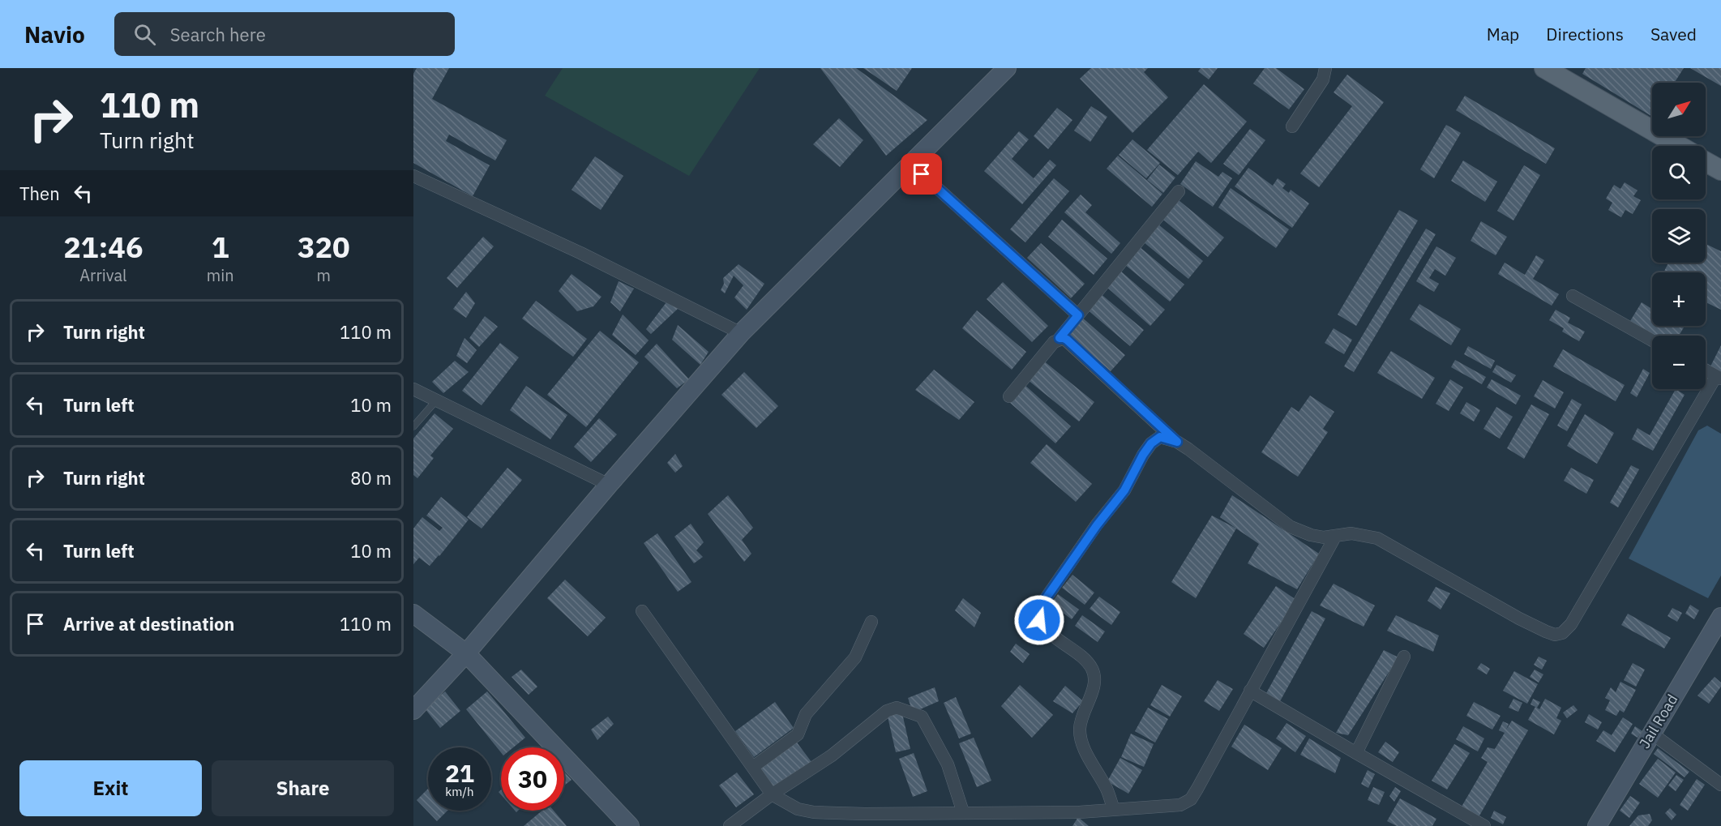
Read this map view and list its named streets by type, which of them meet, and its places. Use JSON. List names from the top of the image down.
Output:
{
  "streets": {
    "main road": ["Jail Road"]
  },
  "north": "top right",
  "page": {
    "header": "Navio",
    "search": "Search here",
    "nav": ["Map", "Directions", "Saved"],
    "turn": ["110 m", "Turn right"],
    "map_buttons": ["+", "−"],
    "then": "Then",
    "eta": [
      "21:46",
      "Arrival",
      "1",
      "min",
      "320",
      "m"
    ],
    "list": [
      {
        "name": "Turn right",
        "value": "110 m"
      },
      {
        "name": "Turn left",
        "value": "10 m"
      },
      {
        "name": "Turn right",
        "value": "80 m"
      },
      {
        "name": "Turn left",
        "value": "10 m"
      },
      {
        "name": "Arrive at destination",
        "value": "110 m"
      }
    ],
    "speed": "21 km/h",
    "limit": "30",
    "buttons": ["Exit", "Share"]
  }
}
